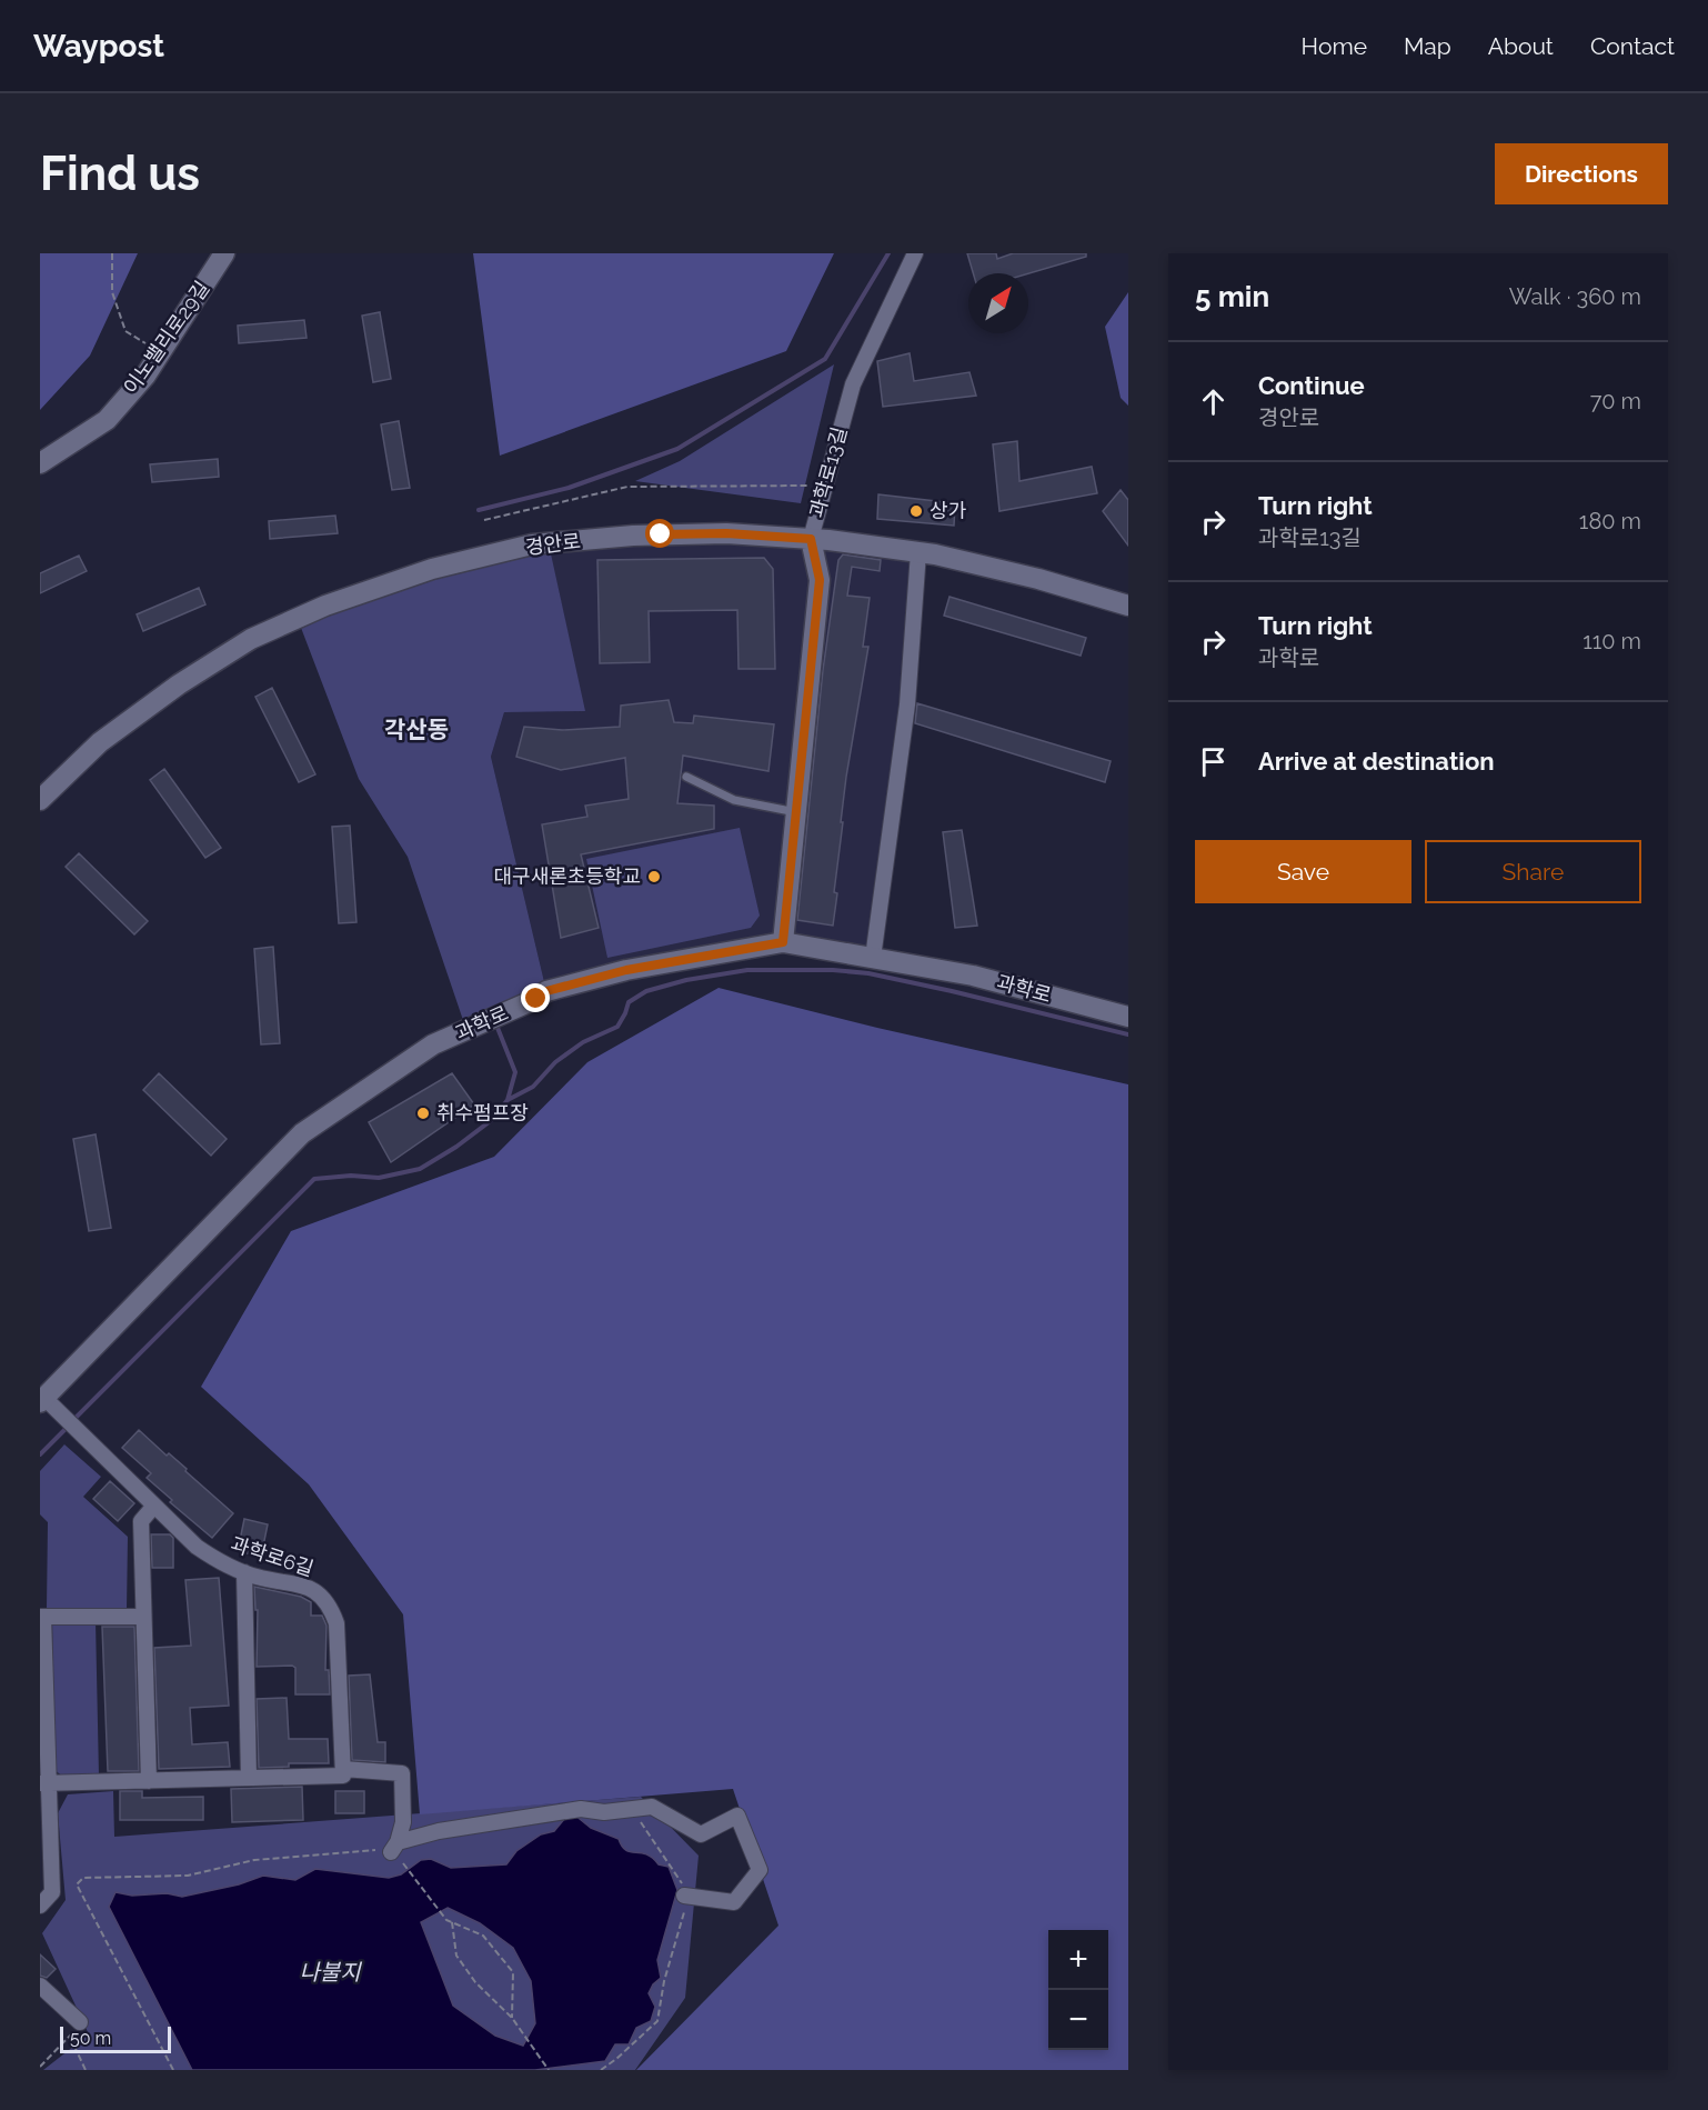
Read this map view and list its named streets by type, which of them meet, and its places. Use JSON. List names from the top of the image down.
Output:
{
  "streets": {
    "street": [
      "이노밸리로29길",
      "과학로13길",
      "경안로",
      "과학로",
      "과학로6길"
    ]
  },
  "crossings": [
    ["과학로13길", "경안로"],
    ["과학로13길", "과학로"],
    ["과학로", "과학로6길"]
  ],
  "districts": ["각산동"],
  "water": ["나불지"],
  "places": ["상가", "대구새론초등학교", "취수펌프장"],
  "scale_bar": "50 m",
  "north": "top right",
  "page": {
    "header": "Waypost",
    "nav": [
      "Home",
      "Map",
      "About",
      "Contact"
    ],
    "buttons": [
      "Directions",
      ["Save", "Share"]
    ],
    "title": "Find us",
    "heading": ["5 min", "Walk · 360 m"],
    "list": [
      ["Continue", "경안로", "70 m"],
      ["Turn right", "과학로13길", "180 m"],
      ["Turn right", "과학로", "110 m"],
      "Arrive at destination"
    ],
    "map_buttons": ["+", "−"],
    "scale": "50 m"
  }
}
